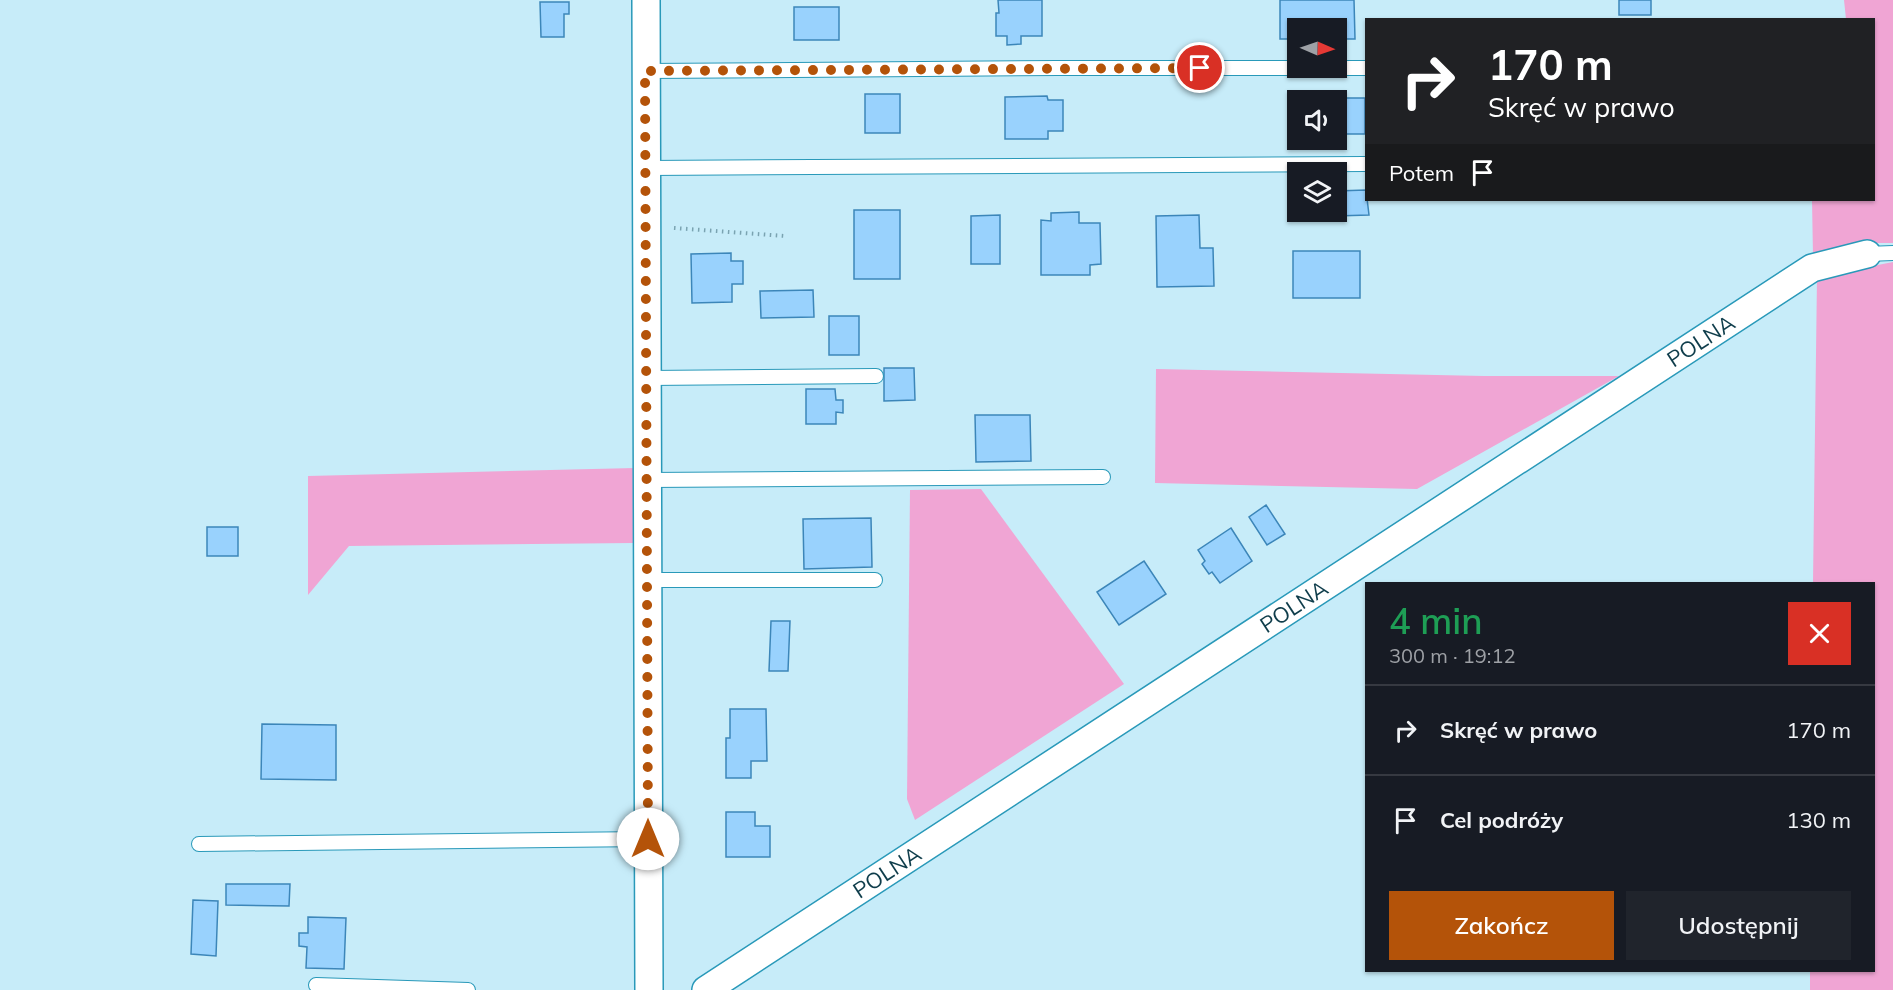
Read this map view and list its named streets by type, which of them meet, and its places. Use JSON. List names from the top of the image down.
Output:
{
  "streets": {
    "street": ["POLNA"]
  },
  "north": "right",
  "page": {
    "turn": ["170 m", "Skręć w prawo"],
    "then": "Potem",
    "heading": ["4 min", "300 m · 19:12"],
    "list": [
      {
        "name": "Skręć w prawo",
        "value": "170 m"
      },
      {
        "name": "Cel podróży",
        "value": "130 m"
      }
    ],
    "buttons": ["Zakończ", "Udostępnij"]
  }
}
